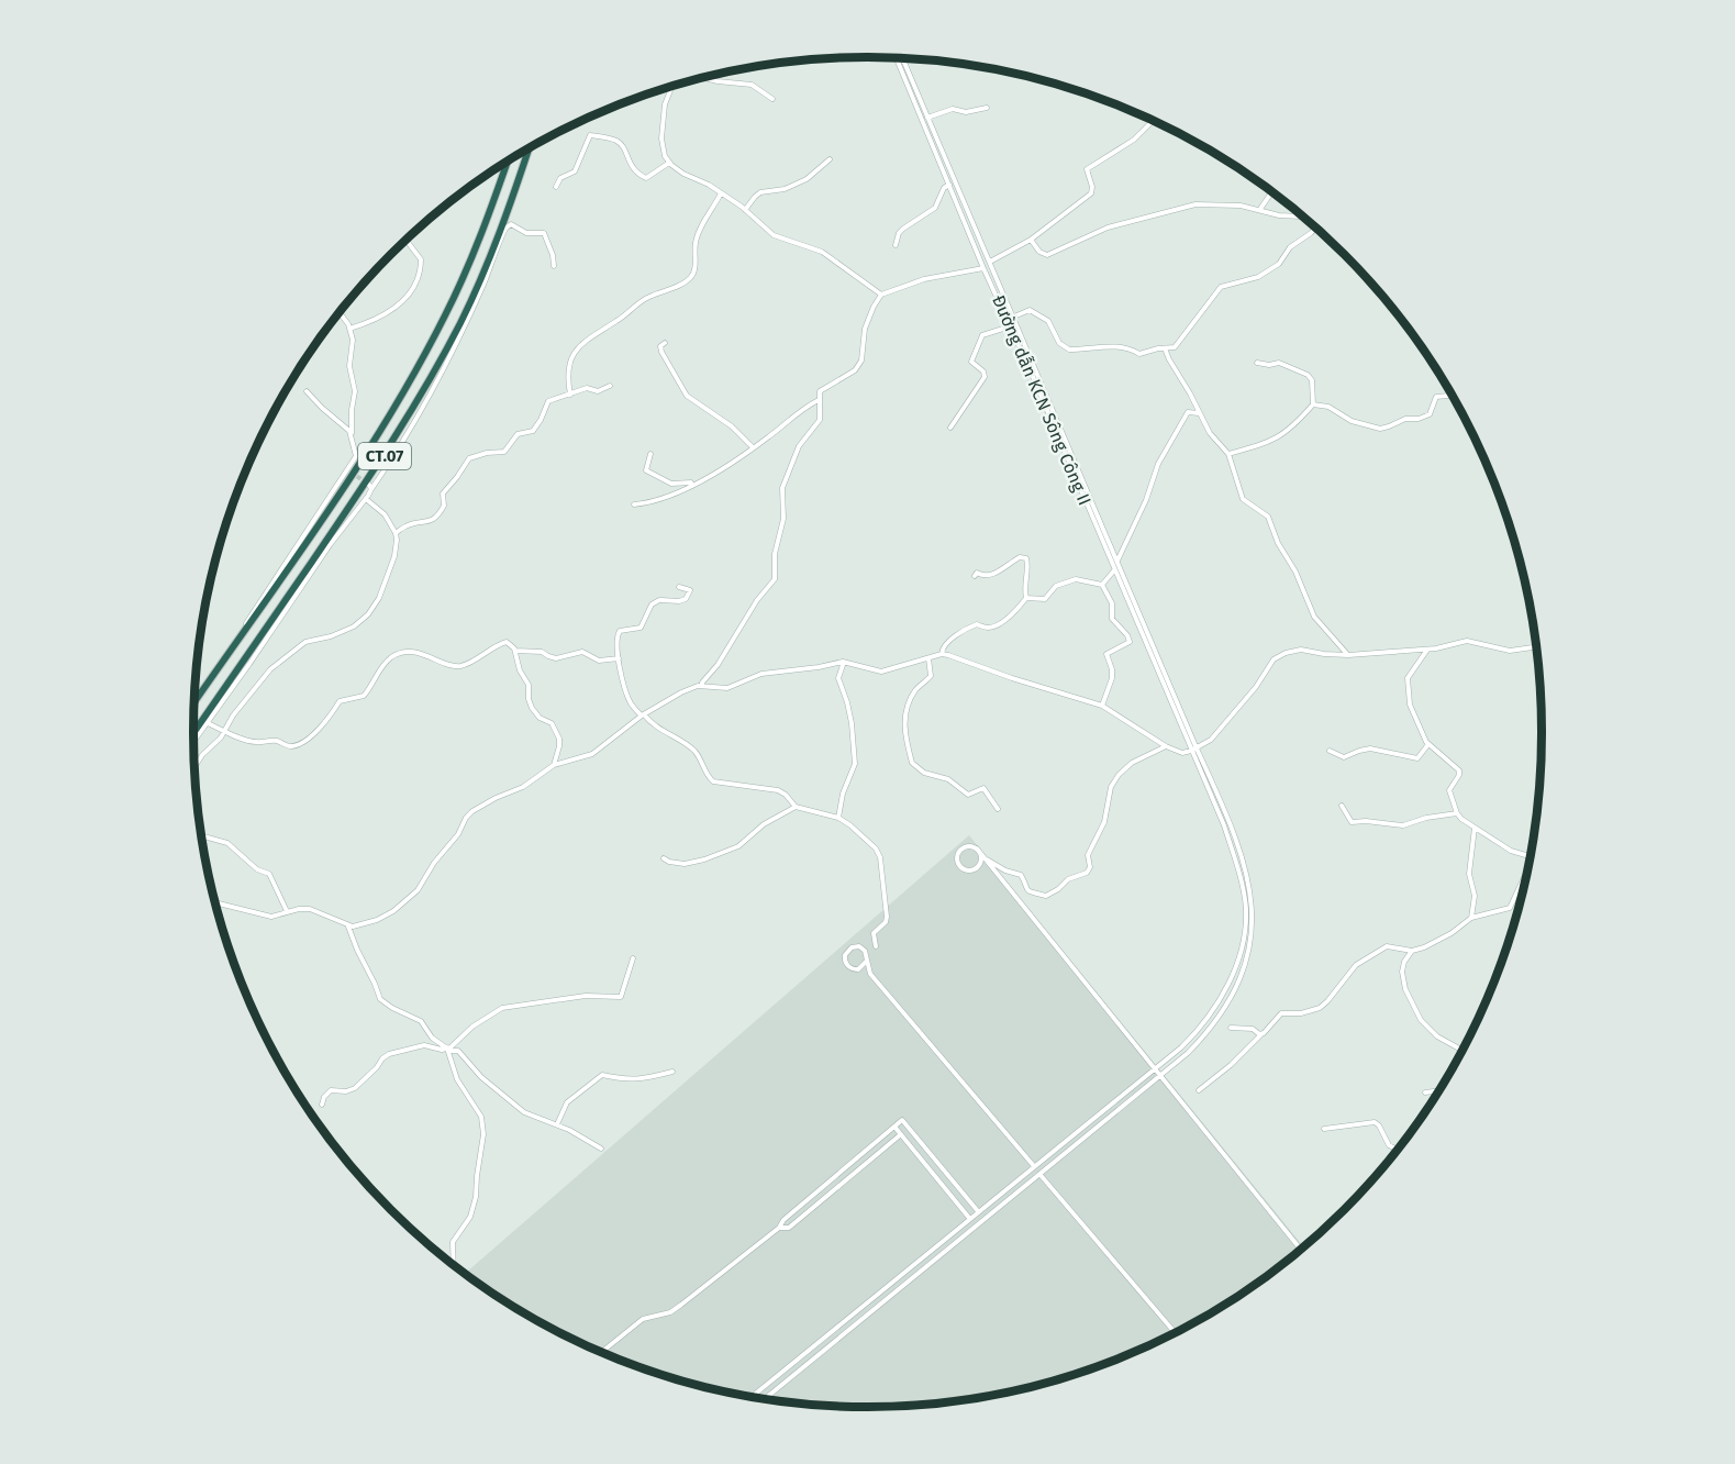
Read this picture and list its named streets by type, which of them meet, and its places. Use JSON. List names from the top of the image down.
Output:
{
  "streets": {
    "highway": ["CT.07"],
    "street": ["Đường dẫn KCN Sông Công II"]
  }
}
